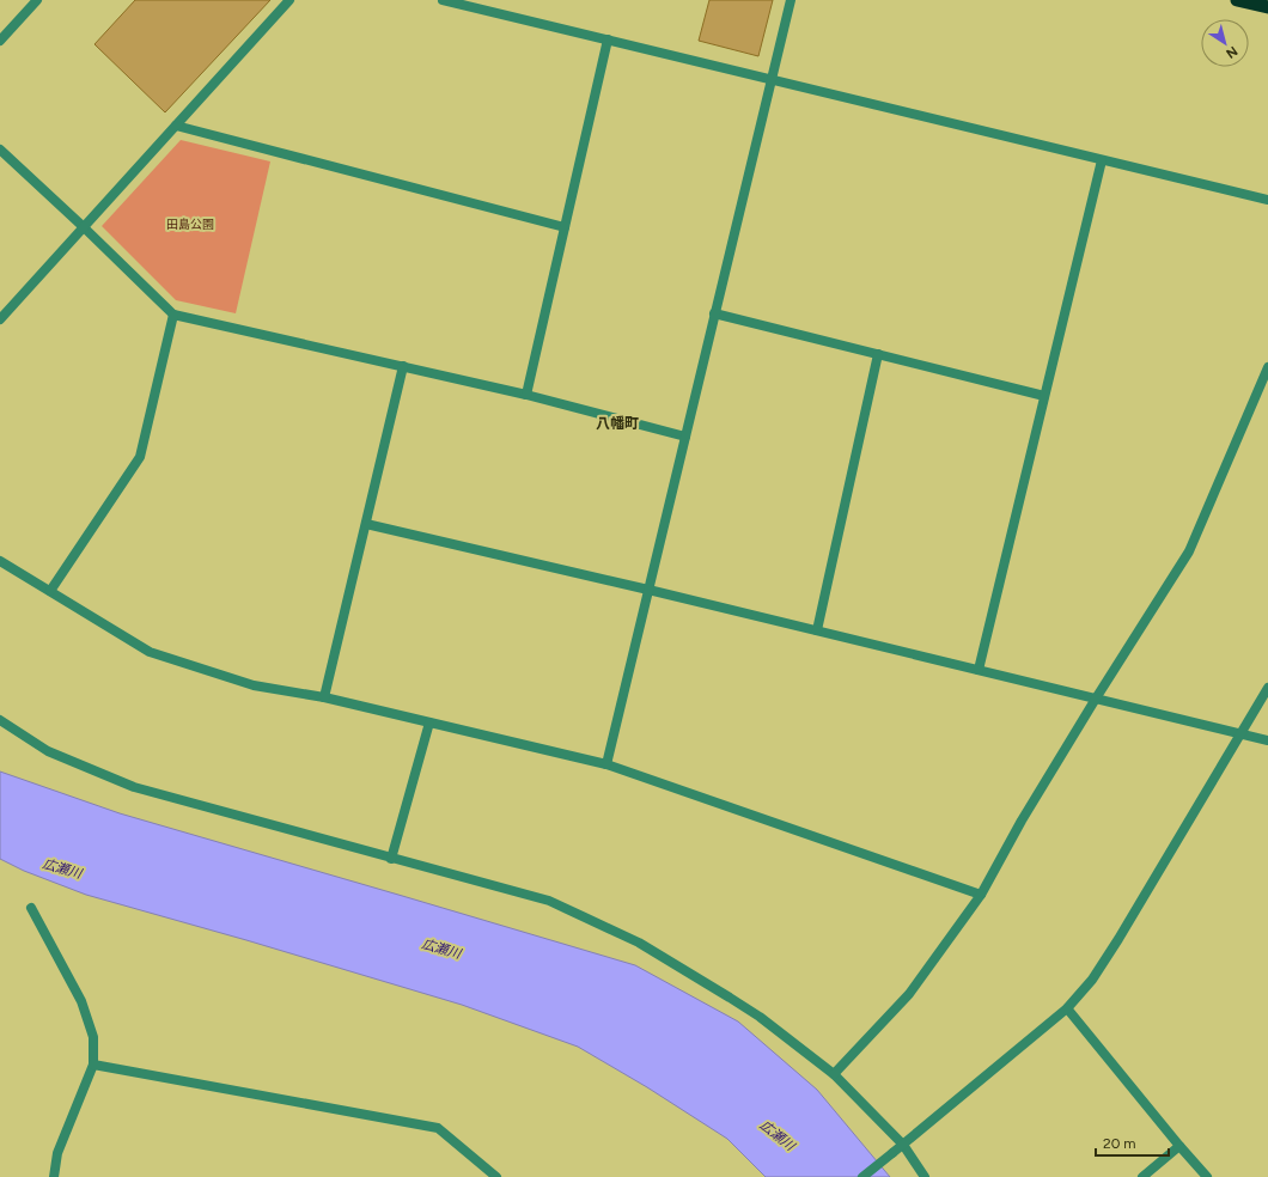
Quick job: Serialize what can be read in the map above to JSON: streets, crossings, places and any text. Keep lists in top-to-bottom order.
{
  "districts": ["八幡町"],
  "water": ["広瀬川"],
  "parks": ["田島公園"],
  "scale_bar": "20 m",
  "north": "bottom right"
}
